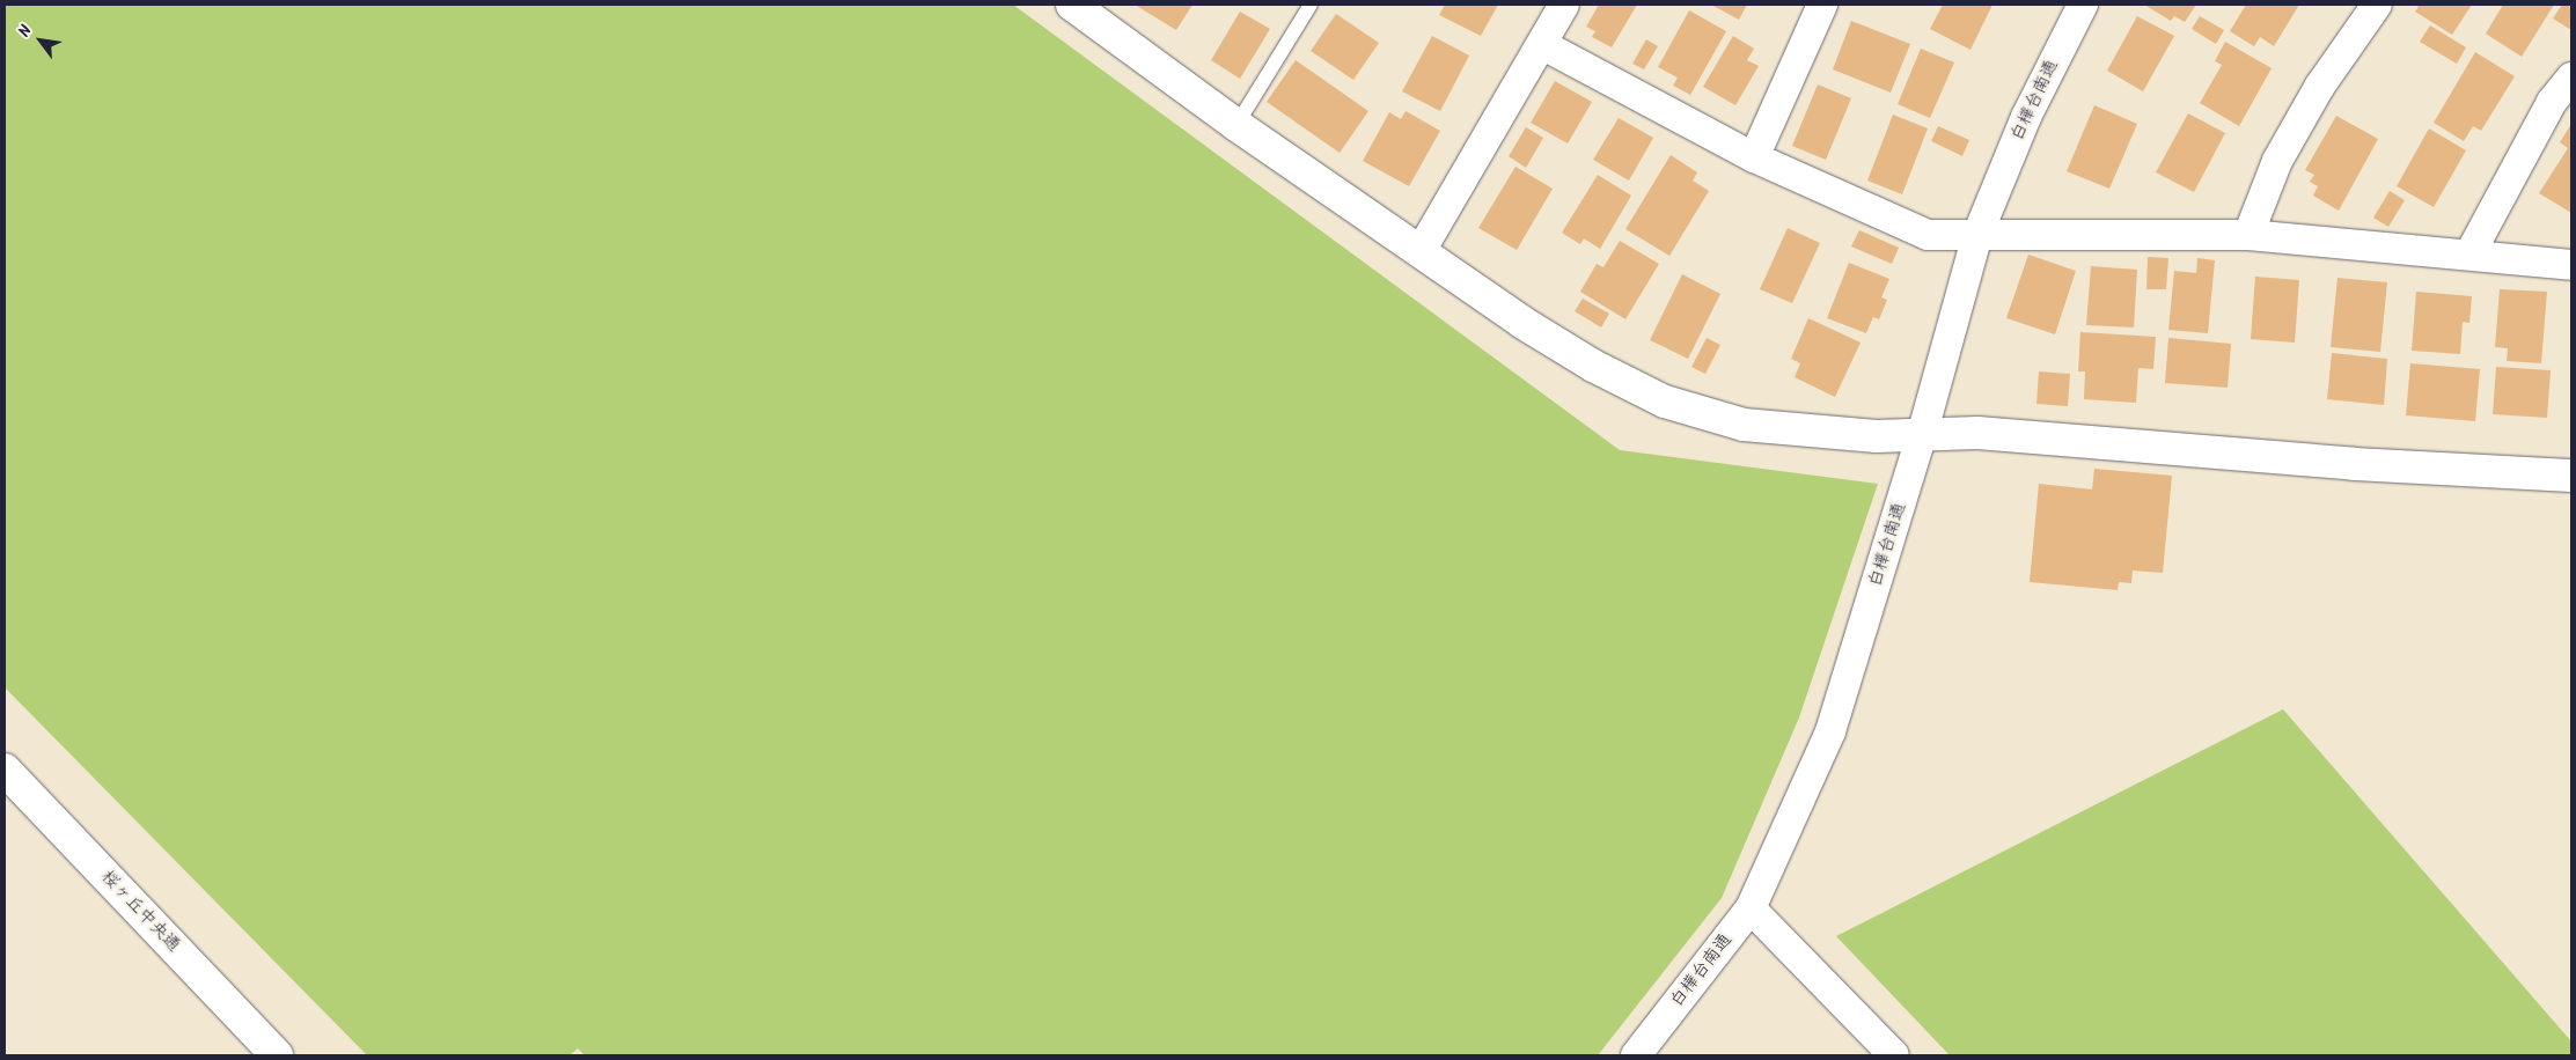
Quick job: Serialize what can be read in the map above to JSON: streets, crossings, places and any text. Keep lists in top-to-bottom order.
{
  "streets": {
    "street": ["白樺台南通", "桜ヶ丘中央通"]
  },
  "north": "top left"
}
